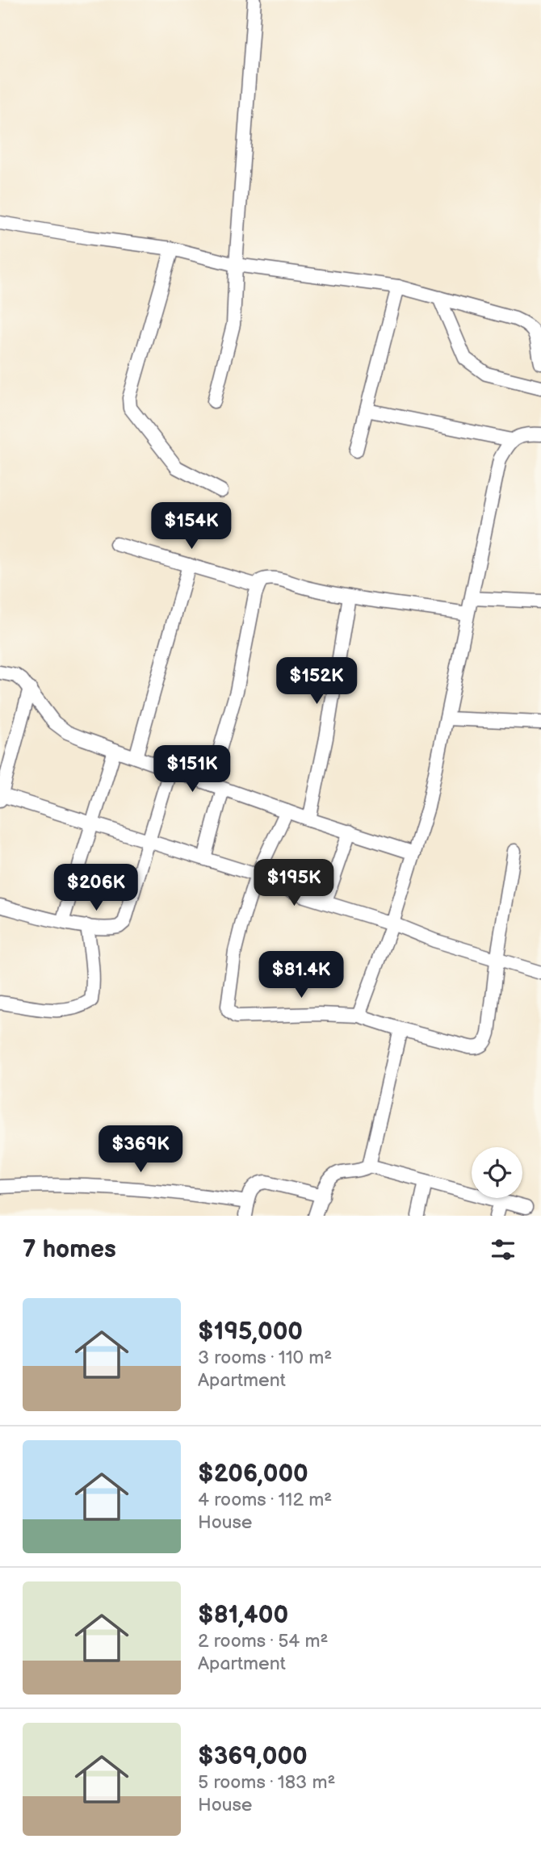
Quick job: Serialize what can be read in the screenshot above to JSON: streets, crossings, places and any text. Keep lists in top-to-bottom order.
{
  "page": {
    "price": [
      "$154K",
      "$152K",
      "$151K",
      "$195K",
      "$206K",
      "$81.4K",
      "$369K"
    ],
    "heading": "7 homes",
    "list": [
      {
        "name": "$195,000",
        "note": "3 rooms · 110 m² · Apartment"
      },
      {
        "name": "$206,000",
        "note": "4 rooms · 112 m² · House"
      },
      {
        "name": "$81,400",
        "note": "2 rooms · 54 m² · Apartment"
      },
      {
        "name": "$369,000",
        "note": "5 rooms · 183 m² · House"
      }
    ]
  }
}
